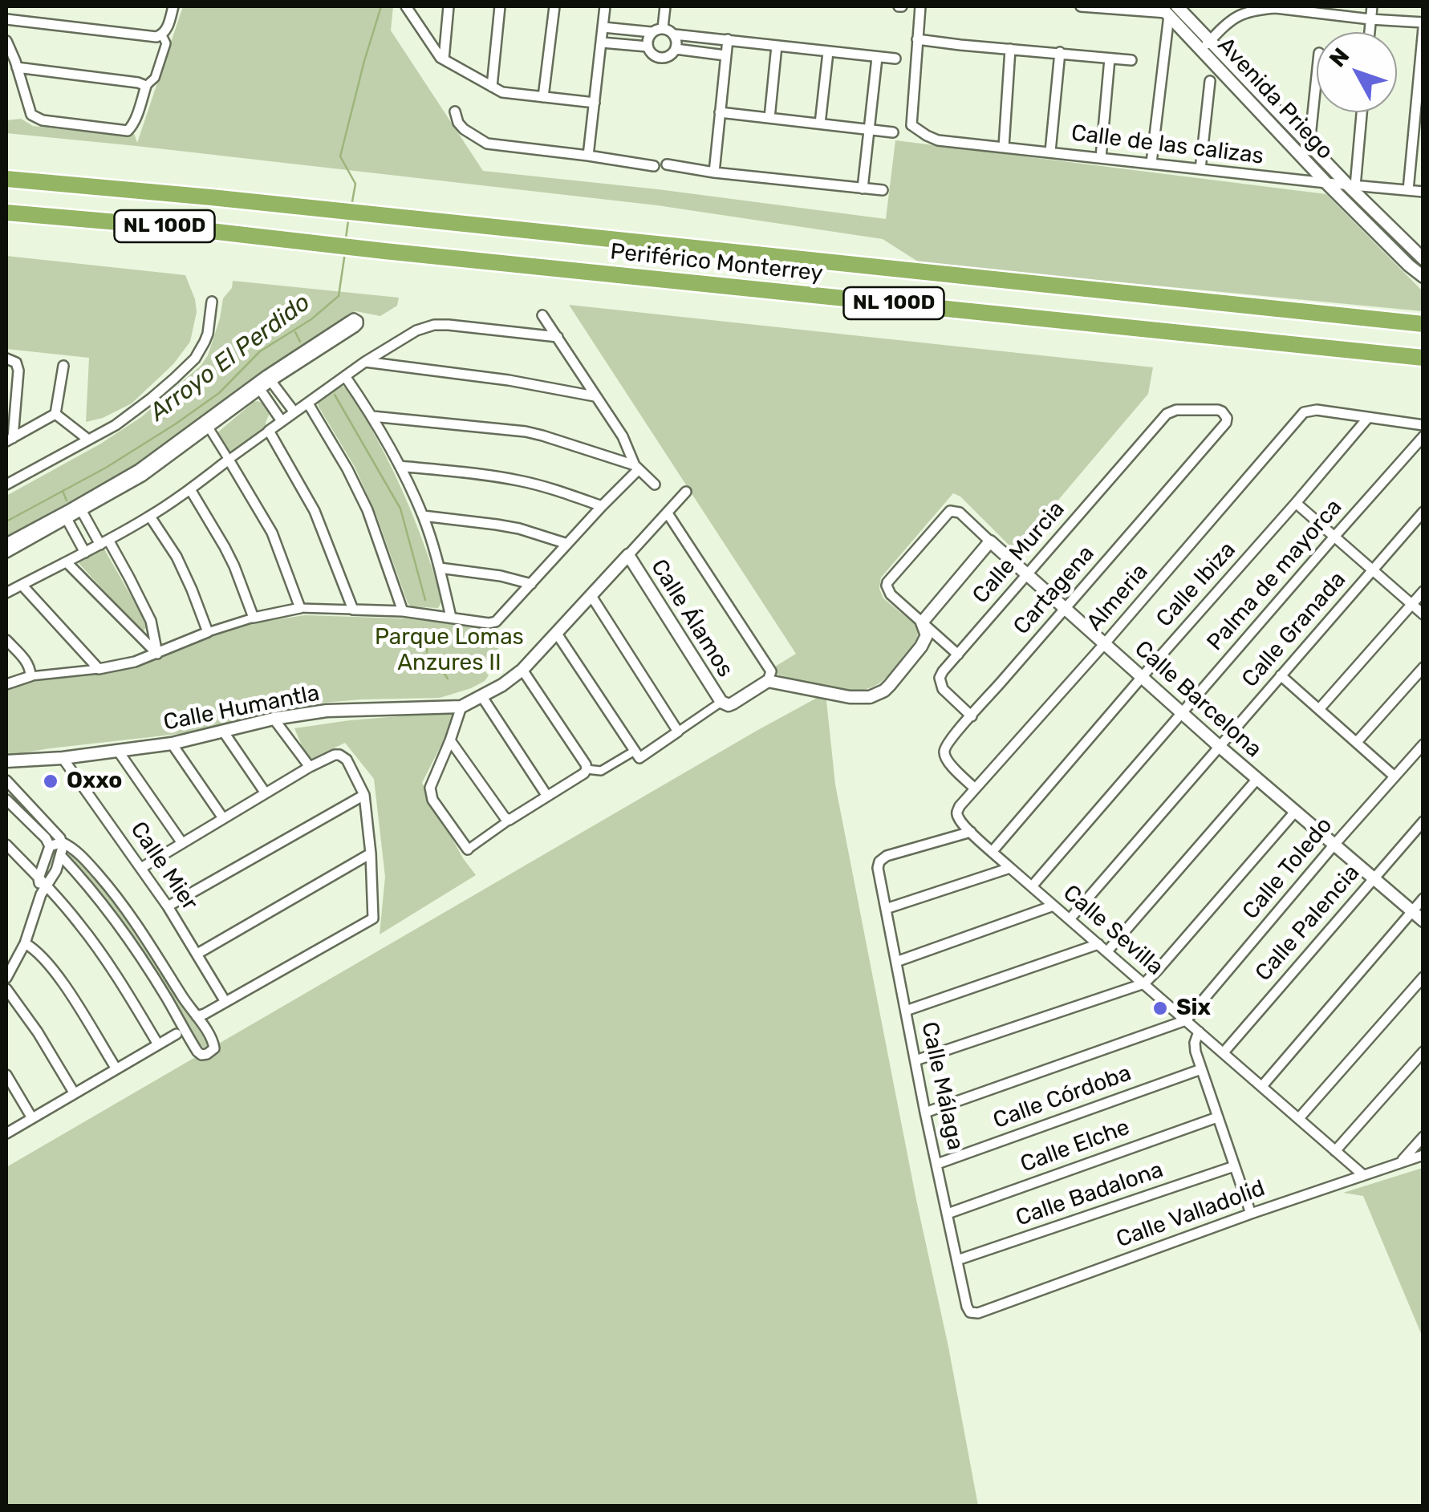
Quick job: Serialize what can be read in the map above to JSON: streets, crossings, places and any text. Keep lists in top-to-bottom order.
{
  "streets": {
    "highway": ["NL 100D", "Periférico Monterrey"],
    "street": [
      "Avenida Priego",
      "Calle de las calizas",
      "Calle Murcia",
      "Palma de mayorca",
      "Calle Ibiza",
      "Cartagena",
      "Almeria",
      "Calle Álamos",
      "Calle Granada",
      "Calle Barcelona",
      "Calle Humantla",
      "Calle Mier",
      "Calle Toledo",
      "Calle Palencia",
      "Calle Sevilla",
      "Calle Málaga",
      "Calle Córdoba",
      "Calle Elche",
      "Calle Badalona",
      "Calle Valladolid"
    ]
  },
  "crossings": [
    ["Avenida Priego", "Calle de las calizas"],
    ["Calle Murcia", "Cartagena"],
    ["Calle Murcia", "Calle Barcelona"],
    ["Palma de mayorca", "Calle Barcelona"],
    ["Palma de mayorca", "Calle Sevilla"],
    ["Calle Ibiza", "Almeria"],
    ["Calle Ibiza", "Calle Barcelona"],
    ["Calle Ibiza", "Calle Sevilla"],
    ["Cartagena", "Almeria"],
    ["Cartagena", "Calle Barcelona"],
    ["Almeria", "Calle Barcelona"],
    ["Almeria", "Calle Sevilla"],
    ["Calle Álamos", "Calle Humantla"],
    ["Calle Granada", "Calle Barcelona"],
    ["Calle Granada", "Calle Sevilla"],
    ["Calle Barcelona", "Calle Toledo"],
    ["Calle Barcelona", "Calle Palencia"],
    ["Calle Humantla", "Calle Mier"],
    ["Calle Toledo", "Calle Sevilla"],
    ["Calle Palencia", "Calle Sevilla"],
    ["Calle Sevilla", "Calle Málaga"],
    ["Calle Sevilla", "Calle Valladolid"],
    ["Calle Málaga", "Calle Córdoba"],
    ["Calle Málaga", "Calle Elche"],
    ["Calle Málaga", "Calle Badalona"],
    ["Calle Málaga", "Calle Valladolid"]
  ],
  "water": ["Arroyo El Perdido"],
  "parks": ["Parque Lomas Anzures II"],
  "places": ["Oxxo", "Six"],
  "north": "top left"
}
